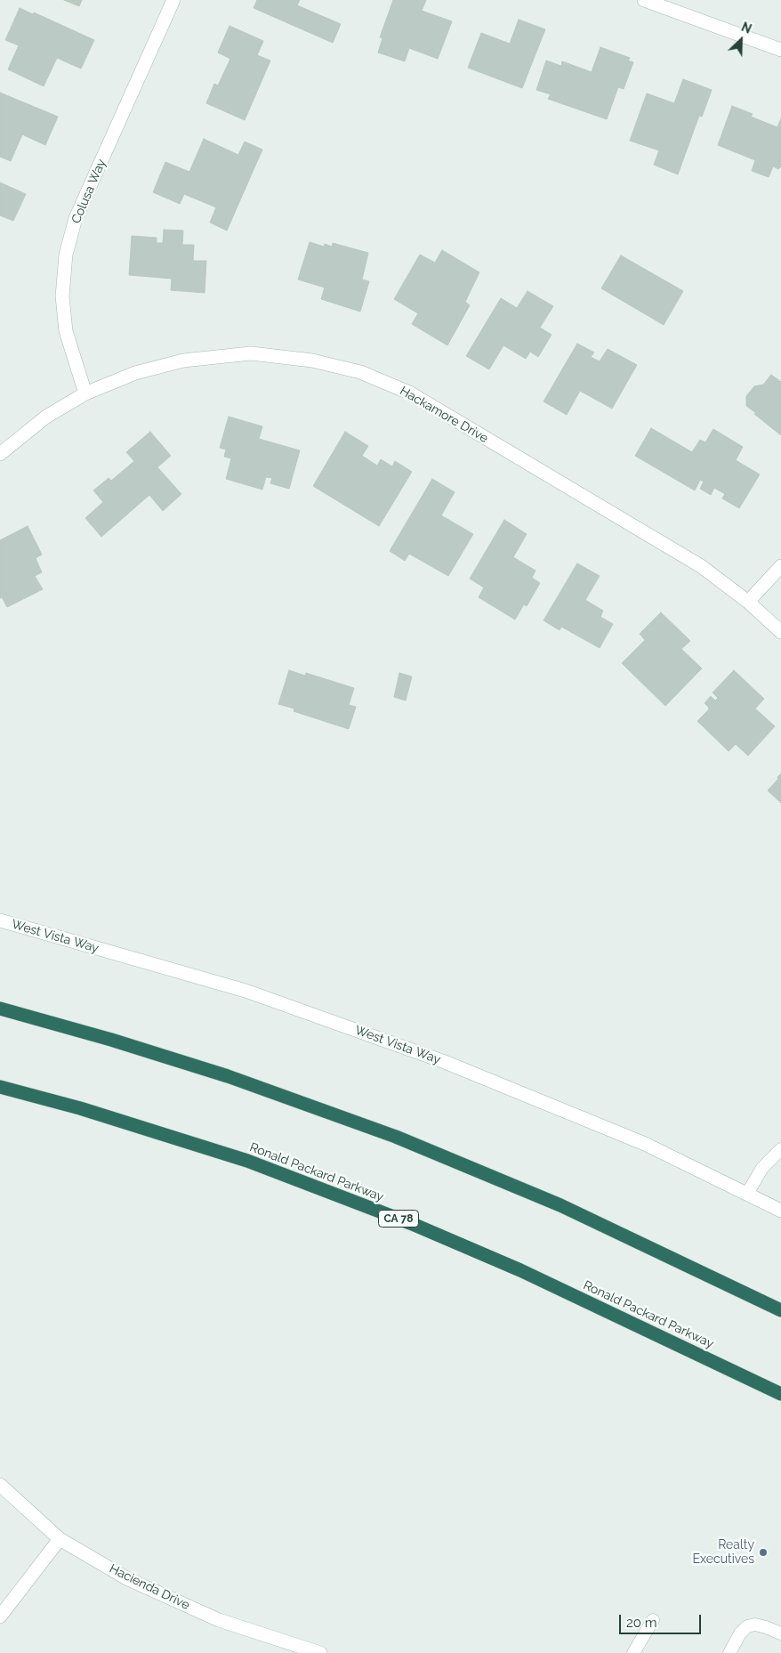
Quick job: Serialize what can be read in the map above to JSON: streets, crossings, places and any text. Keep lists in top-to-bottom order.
{
  "streets": {
    "highway": ["Ronald Packard Parkway", "CA 78"],
    "street": [
      "Colusa Way",
      "Hackamore Drive",
      "West Vista Way",
      "Hacienda Drive"
    ]
  },
  "crossings": [
    ["Colusa Way", "Hackamore Drive"]
  ],
  "places": ["Realty Executives"],
  "scale_bar": "20 m",
  "north": "top right"
}
